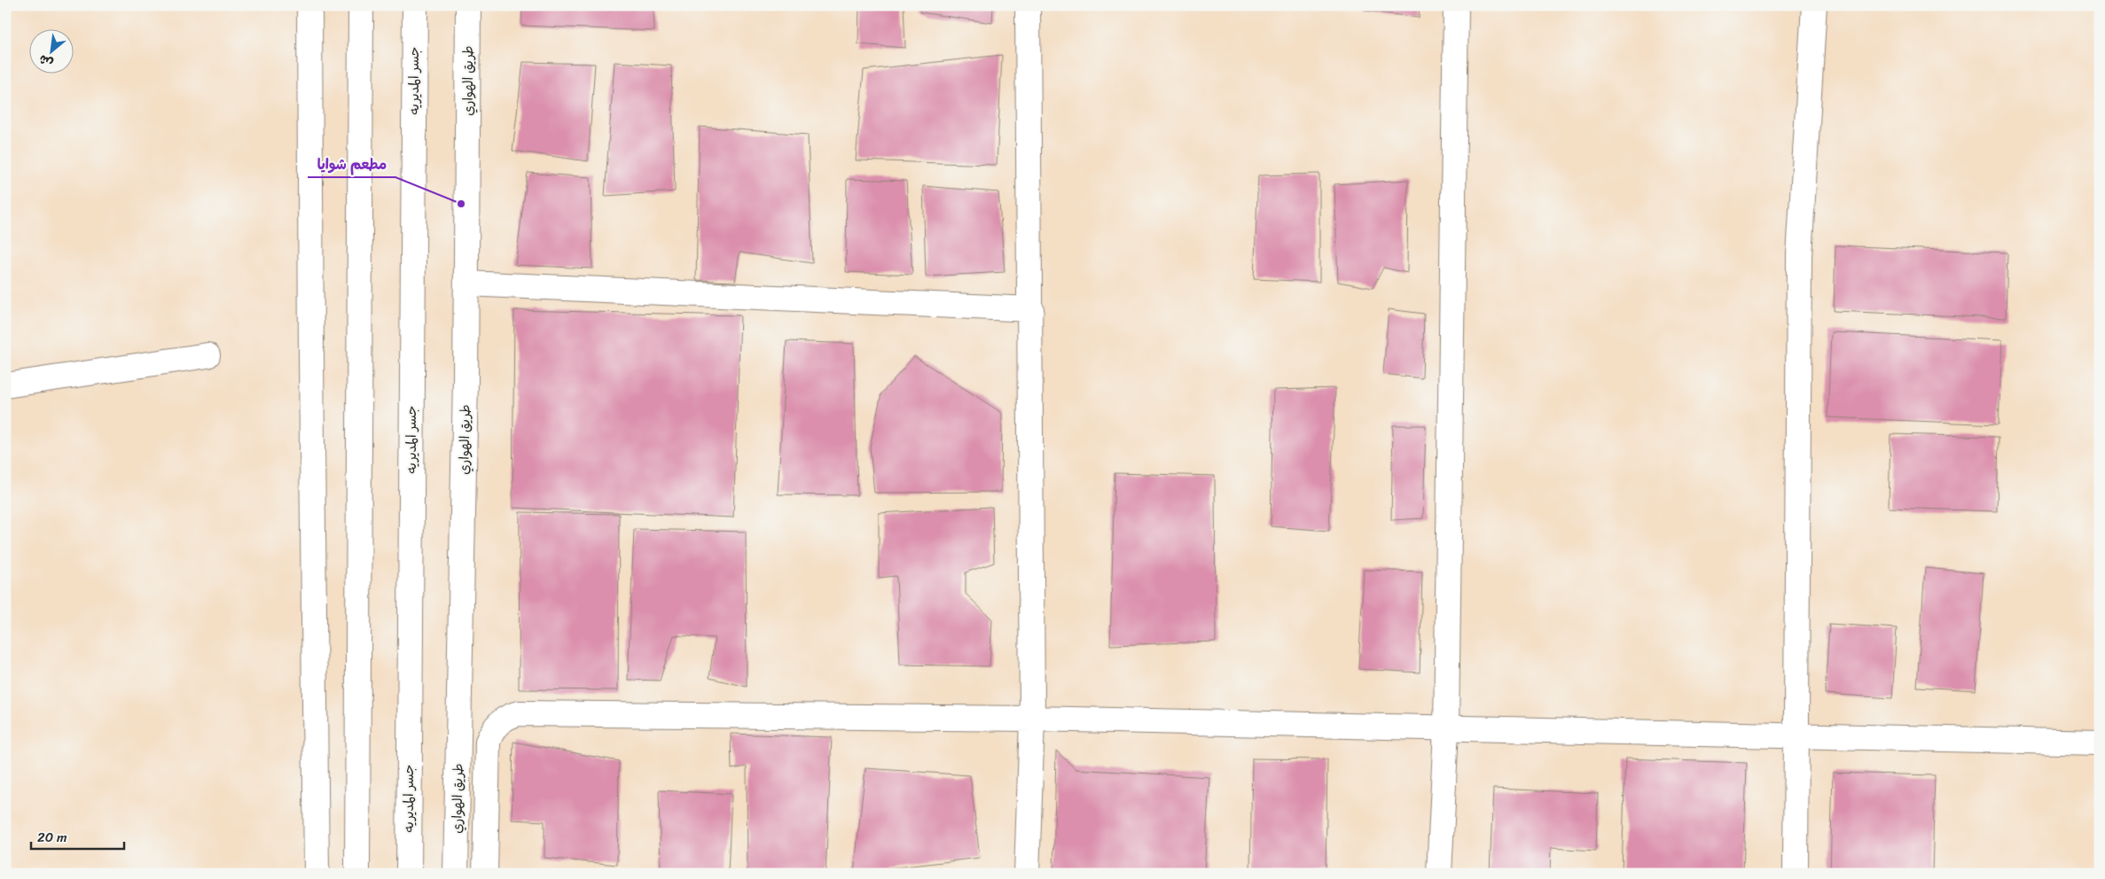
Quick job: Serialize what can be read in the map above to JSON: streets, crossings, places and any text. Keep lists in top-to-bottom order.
{
  "streets": {
    "main road": ["جسر المديريه", "طريق الهواري"]
  },
  "places": ["مطعم شوايا"],
  "scale_bar": "20 m",
  "north": "bottom left"
}
